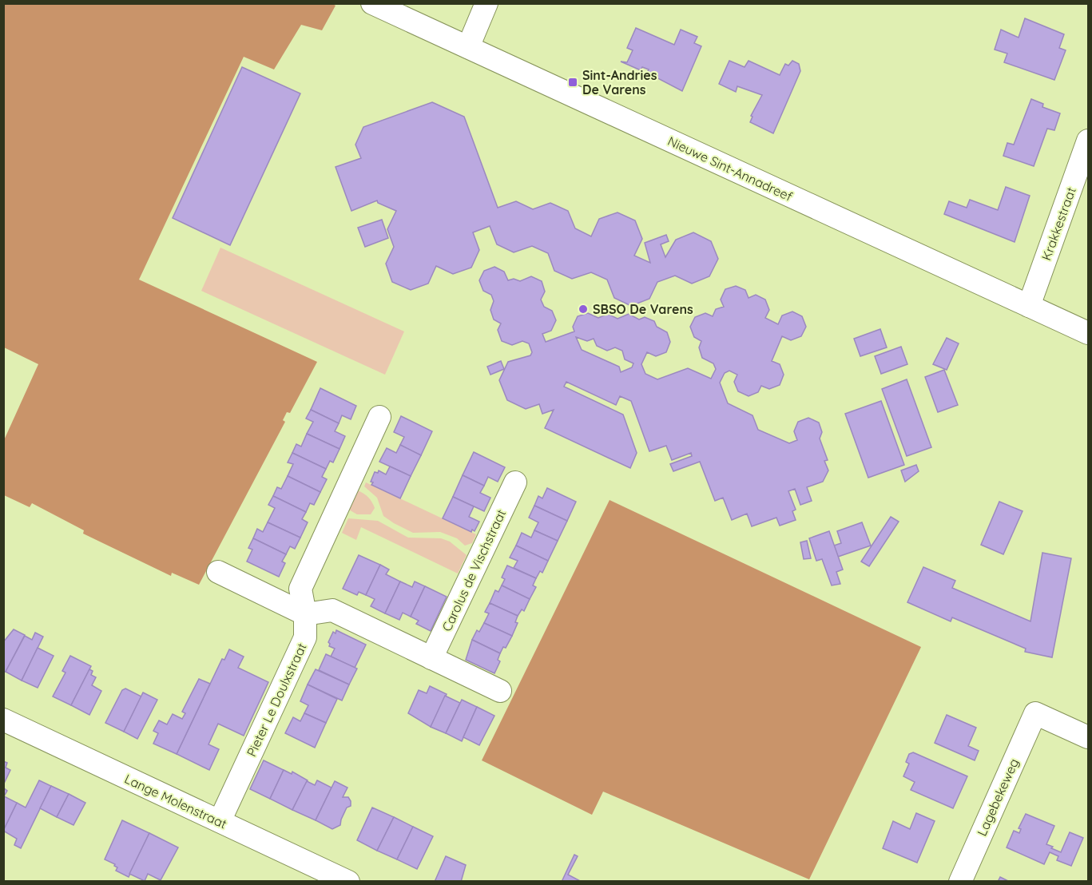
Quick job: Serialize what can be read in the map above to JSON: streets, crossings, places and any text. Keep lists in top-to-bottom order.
{
  "streets": {
    "street": [
      "Nieuwe Sint-Annadreef",
      "Krakkestraat",
      "Carolus de Vischstraat",
      "Pieter Le Doulxstraat",
      "Lagebekeweg",
      "Lange Molenstraat"
    ]
  },
  "crossings": [
    ["Nieuwe Sint-Annadreef", "Krakkestraat"],
    ["Pieter Le Doulxstraat", "Lange Molenstraat"]
  ],
  "places": {
    "transit": ["Sint-Andries De Varens"],
    "other": ["SBSO De Varens"]
  }
}
